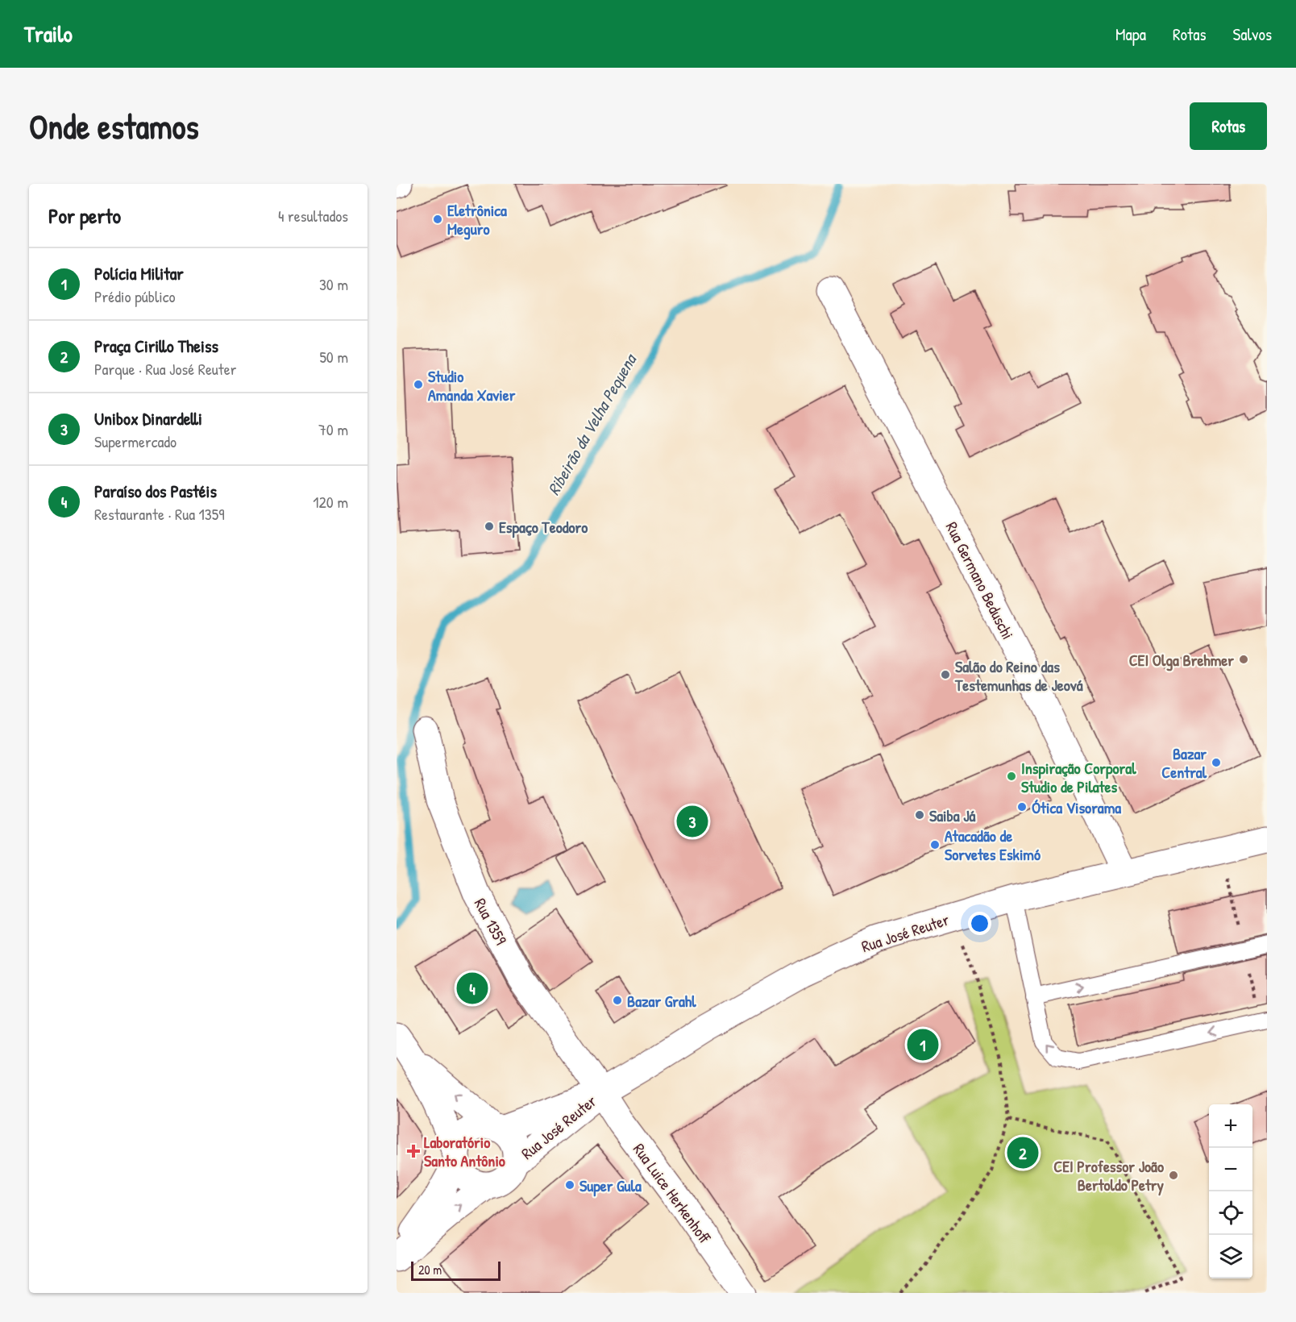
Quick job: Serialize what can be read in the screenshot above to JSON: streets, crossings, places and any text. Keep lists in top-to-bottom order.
{
  "streets": {
    "main road": [
      "Rua Germano Beduschi",
      "Rua 1359",
      "Rua José Reuter",
      "Rua Luice Herkenhoff"
    ]
  },
  "crossings": [
    ["Rua Germano Beduschi", "Rua José Reuter"],
    ["Rua 1359", "Rua José Reuter"],
    ["Rua 1359", "Rua Luice Herkenhoff"],
    ["Rua José Reuter", "Rua Luice Herkenhoff"]
  ],
  "water": ["Ribeirão da Velha Pequena"],
  "places": {
    "other": [
      "Eletrônica Meguro",
      "Studio Amanda Xavier",
      "Espaço Teodoro",
      "CEI Olga Brehmer",
      "Salão do Reino das Testemunhas de Jeová",
      "Bazar Central",
      "Inspiração Corporal Studio de Pilates",
      "Ótica Visorama",
      "Saiba Já",
      "Atacadão de Sorvetes Eskimó",
      "Bazar Grahl",
      "CEI Professor João Bertoldo Petry",
      "Super Gula"
    ],
    "health": ["Laboratório Santo Antônio"]
  },
  "scale_bar": "20 m",
  "page": {
    "header": "Trailo",
    "nav": ["Mapa", "Rotas", "Salvos"],
    "buttons": "Rotas",
    "title": "Onde estamos",
    "heading": ["Por perto", "4 resultados"],
    "list": [
      {
        "mark": "1",
        "name": "Polícia Militar",
        "note": "Prédio público",
        "value": "30 m"
      },
      {
        "mark": "2",
        "name": "Praça Cirillo Theiss",
        "note": "Parque · Rua José Reuter",
        "value": "50 m"
      },
      {
        "mark": "3",
        "name": "Unibox Dinardelli",
        "note": "Supermercado",
        "value": "70 m"
      },
      {
        "mark": "4",
        "name": "Paraíso dos Pastéis",
        "note": "Restaurante · Rua 1359",
        "value": "120 m"
      }
    ],
    "pins": [
      "3",
      "4",
      "1",
      "2"
    ],
    "map_buttons": ["+", "−"],
    "scale": "20 m"
  }
}
